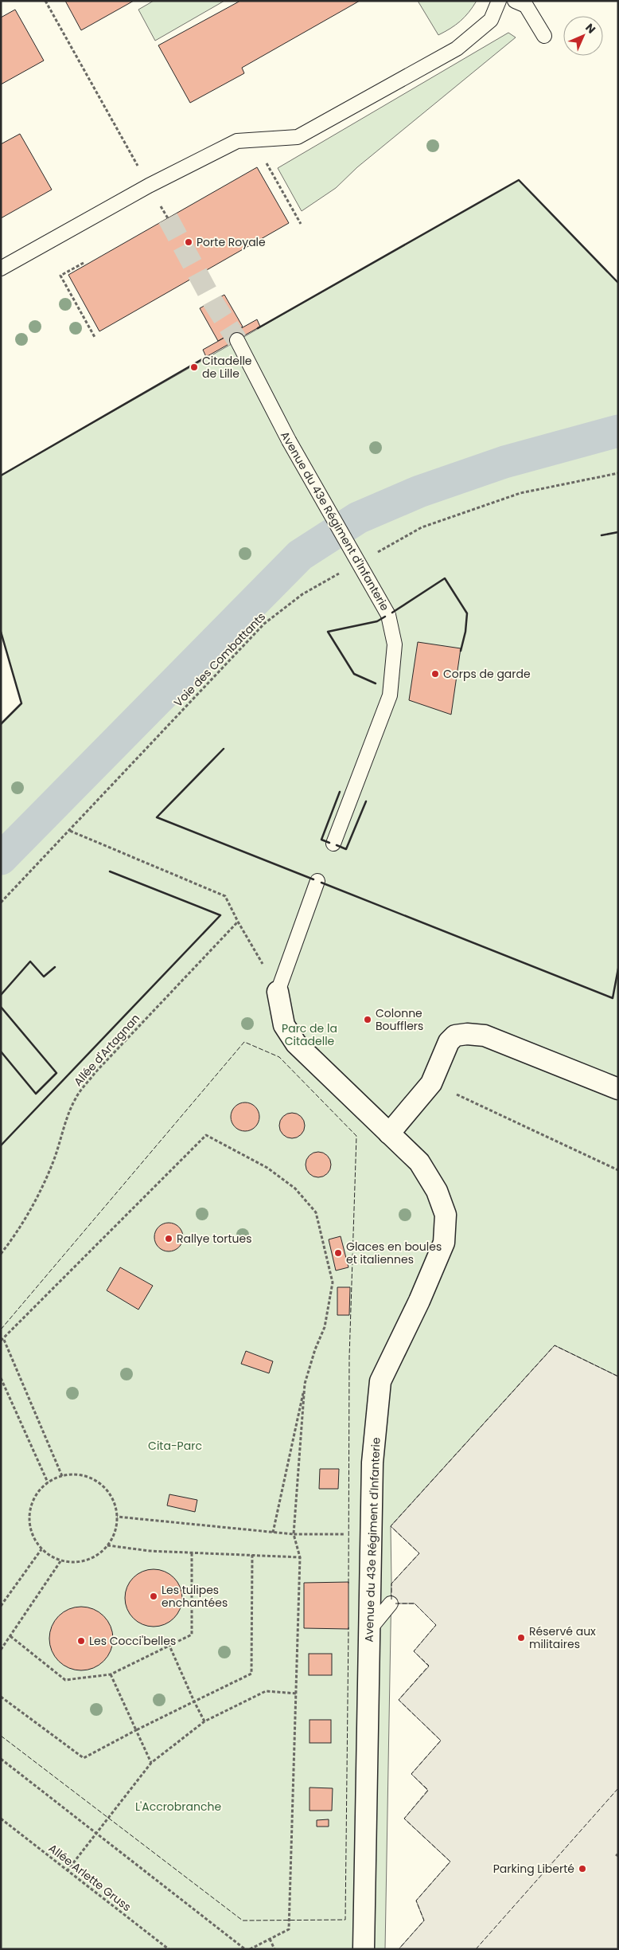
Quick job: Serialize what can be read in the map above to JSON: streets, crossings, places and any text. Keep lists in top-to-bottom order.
{
  "streets": {
    "street": ["Avenue du 43e Régiment d'Infanterie"],
    "path": ["Voie des Combattants", "Allée d'Artagnan", "Allée Arlette Gruss"]
  },
  "parks": ["Parc de la Citadelle", "Cita-Parc", "L'Accrobranche"],
  "places": [
    "Porte Royale",
    "Citadelle de Lille",
    "Corps de garde",
    "Colonne Boufflers",
    "Rallye tortues",
    "Glaces en boules et italiennes",
    "Les tulipes enchantées",
    "Réservé aux militaires",
    "Les Cocci'belles",
    "Parking Liberté"
  ],
  "north": "top right"
}
